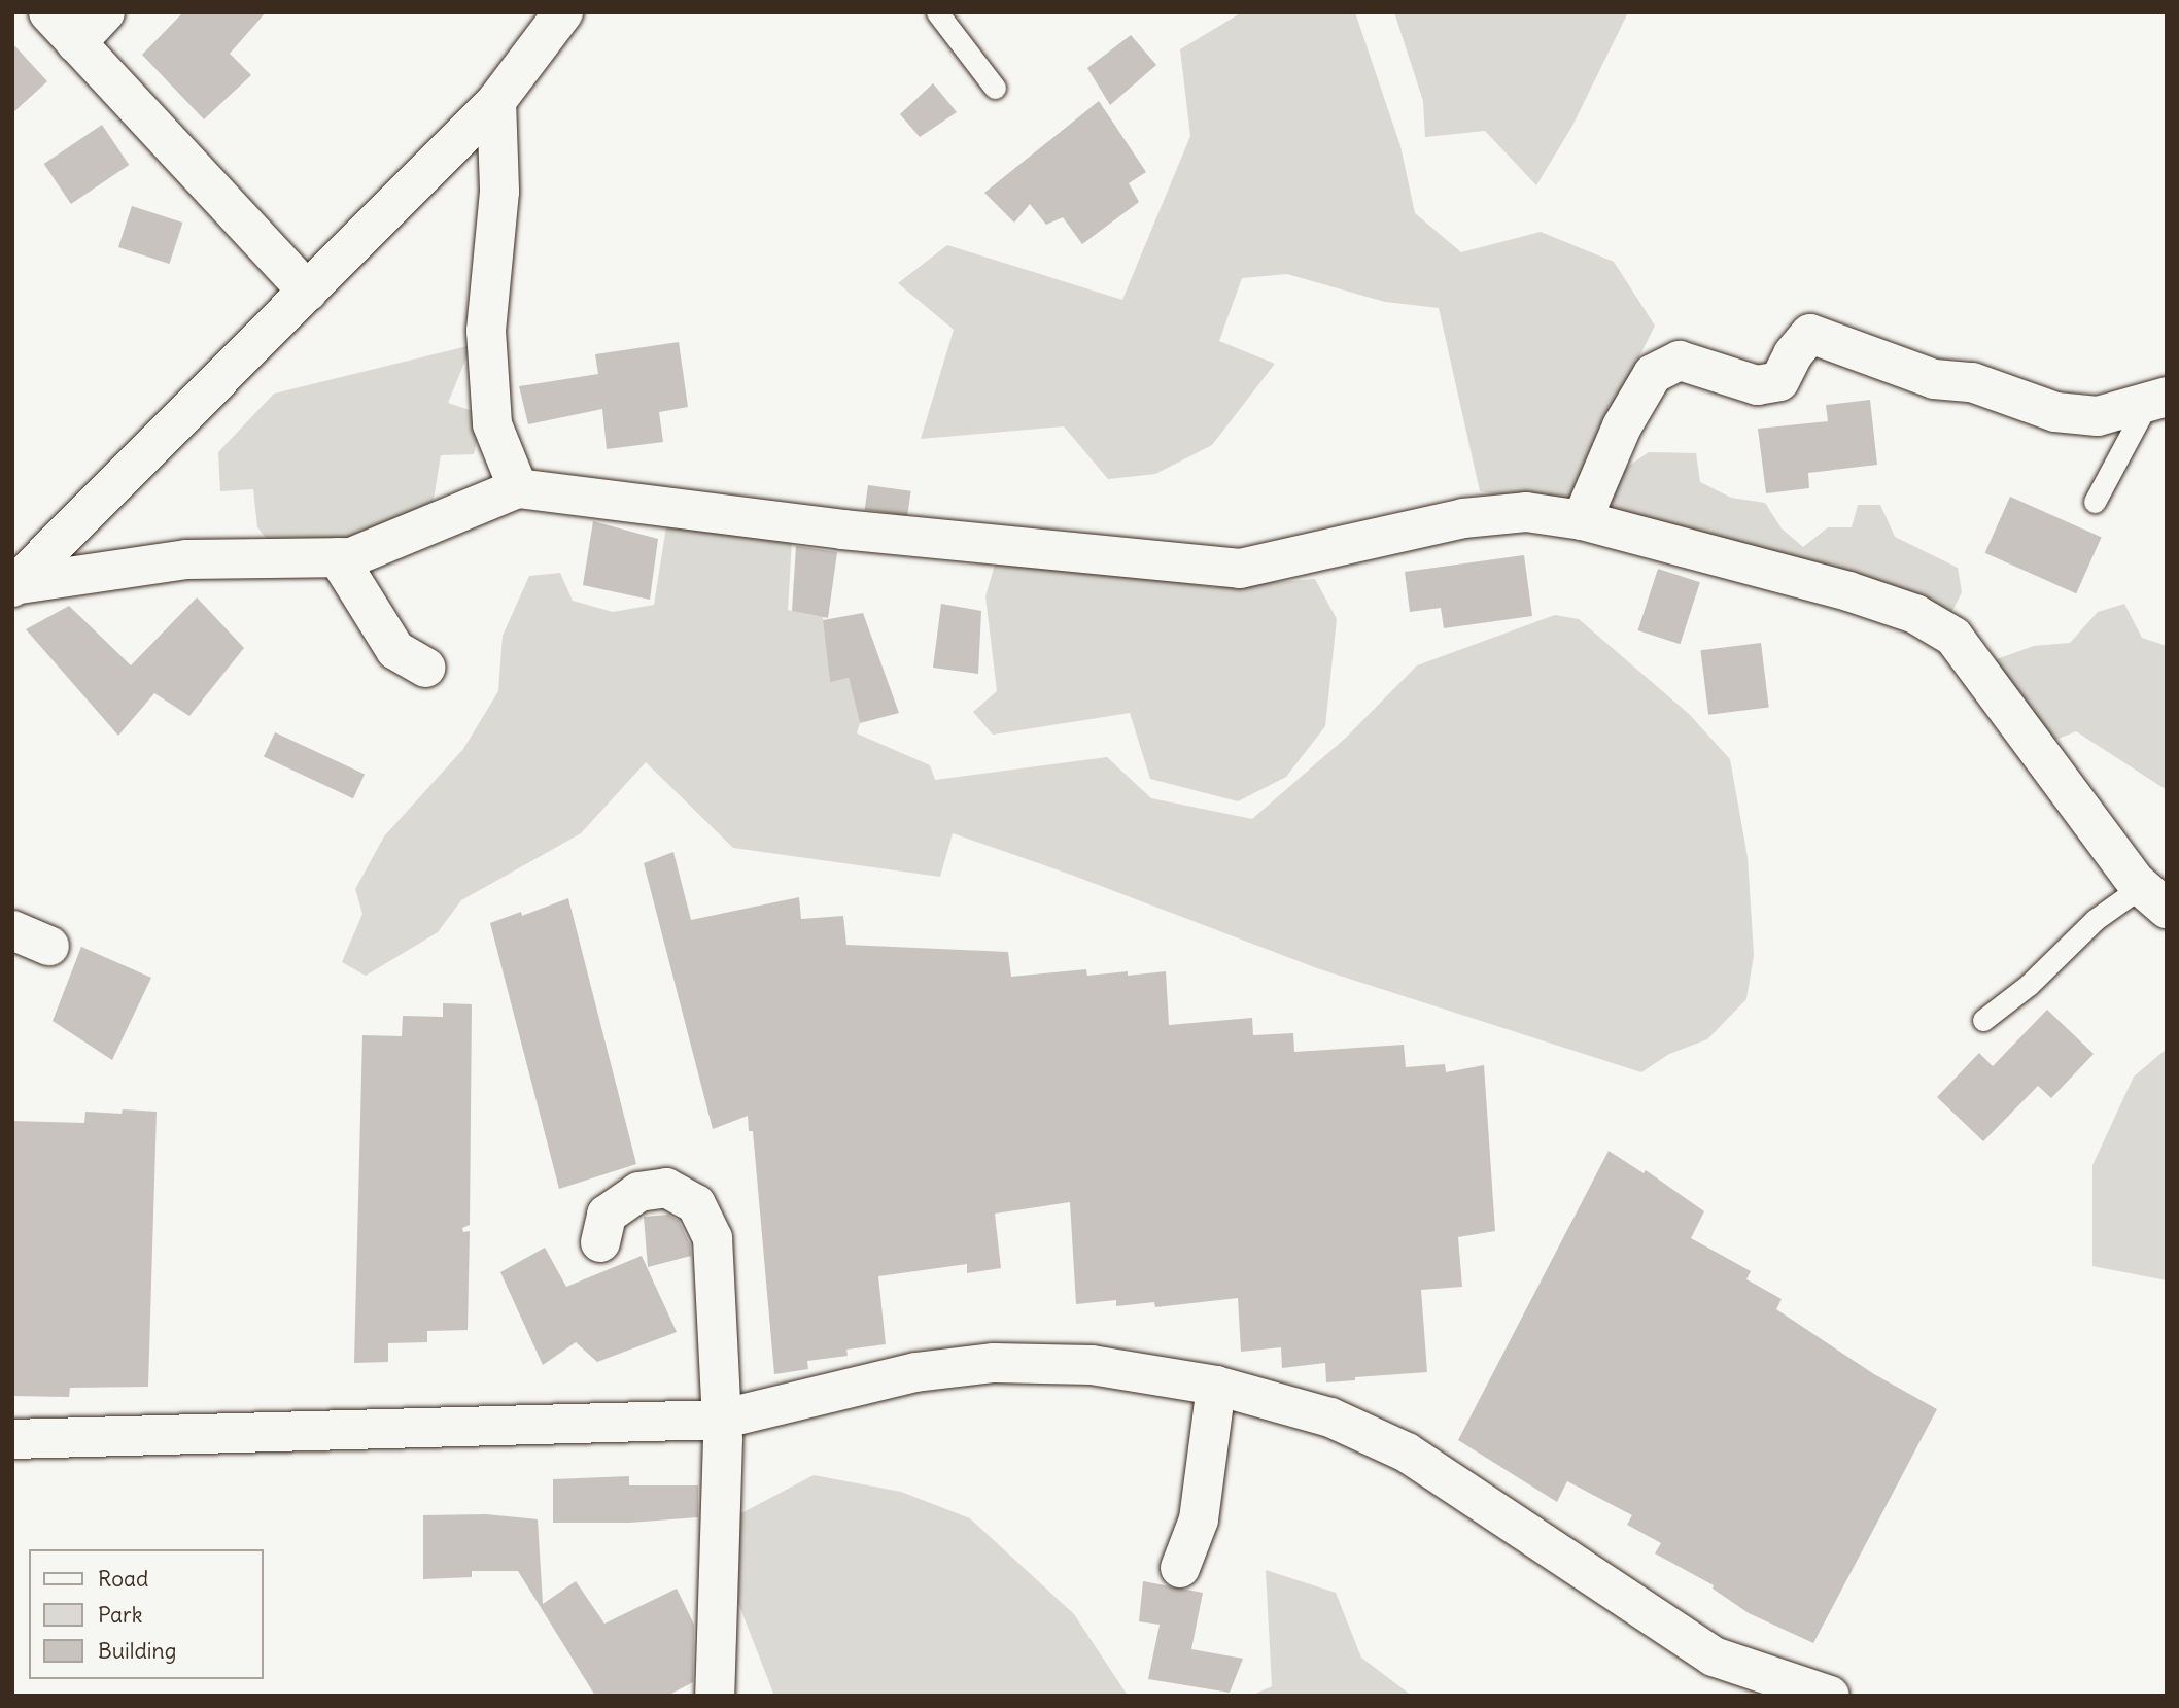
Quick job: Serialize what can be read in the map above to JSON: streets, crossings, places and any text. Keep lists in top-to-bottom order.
{
  "legend": ["Road", "Park", "Building"]
}
